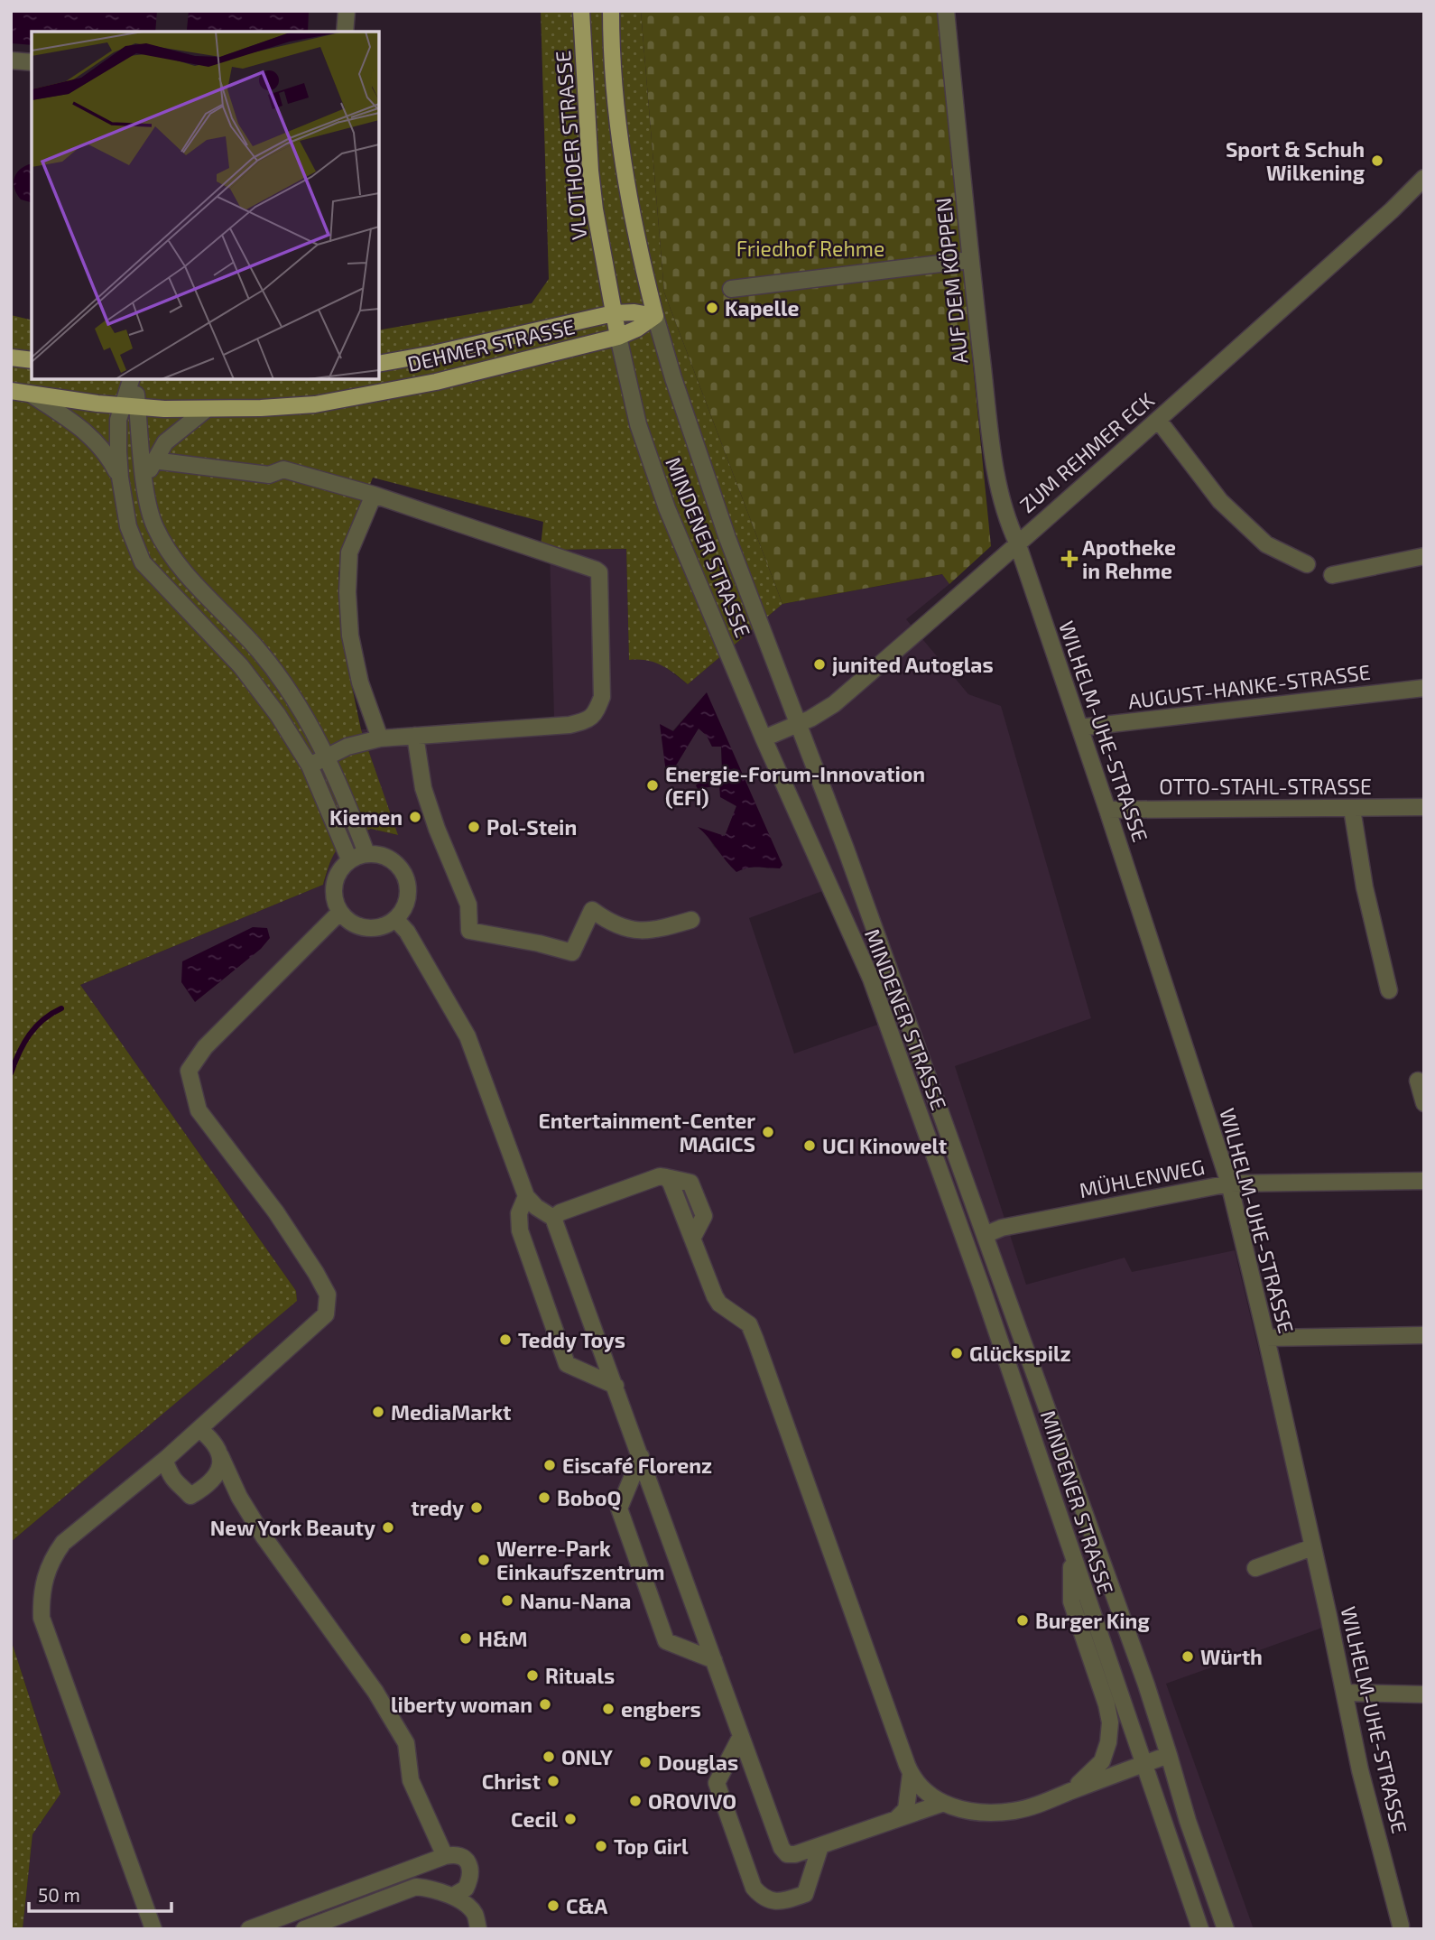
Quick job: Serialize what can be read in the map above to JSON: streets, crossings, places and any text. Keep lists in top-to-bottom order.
{
  "streets": {
    "main road": ["VLOTHOER STRASSE", "DEHMER STRASSE", "MINDENER STRASSE"],
    "street": [
      "AUF DEM KÖPPEN",
      "ZUM REHMER ECK",
      "AUGUST-HANKE-STRASSE",
      "WILHELM-UHE-STRASSE",
      "OTTO-STAHL-STRASSE",
      "MÜHLENWEG"
    ]
  },
  "crossings": [
    ["VLOTHOER STRASSE", "DEHMER STRASSE"],
    ["VLOTHOER STRASSE", "MINDENER STRASSE"],
    ["AUF DEM KÖPPEN", "ZUM REHMER ECK"],
    ["AUF DEM KÖPPEN", "WILHELM-UHE-STRASSE"],
    ["DEHMER STRASSE", "MINDENER STRASSE"],
    ["ZUM REHMER ECK", "MINDENER STRASSE"],
    ["ZUM REHMER ECK", "WILHELM-UHE-STRASSE"],
    ["MINDENER STRASSE", "MÜHLENWEG"],
    ["AUGUST-HANKE-STRASSE", "WILHELM-UHE-STRASSE"],
    ["WILHELM-UHE-STRASSE", "OTTO-STAHL-STRASSE"],
    ["WILHELM-UHE-STRASSE", "MÜHLENWEG"]
  ],
  "parks": ["Friedhof Rehme"],
  "places": {
    "other": [
      "Sport & Schuh Wilkening",
      "Kapelle",
      "junited Autoglas",
      "Energie-Forum-Innovation (EFI)",
      "Kiemen",
      "Pol-Stein",
      "Entertainment-Center MAGICS",
      "UCI Kinowelt",
      "Teddy Toys",
      "Glückspilz",
      "MediaMarkt",
      "Eiscafé Florenz",
      "BoboQ",
      "tredy",
      "New York Beauty",
      "Werre-Park Einkaufszentrum",
      "Nanu-Nana",
      "Burger King",
      "H&M",
      "Würth",
      "Rituals",
      "liberty woman",
      "engbers",
      "ONLY",
      "Douglas",
      "Christ",
      "OROVIVO",
      "Cecil",
      "Top Girl",
      "C&A"
    ],
    "health": ["Apotheke in Rehme"]
  },
  "scale_bar": "50 m"
}
